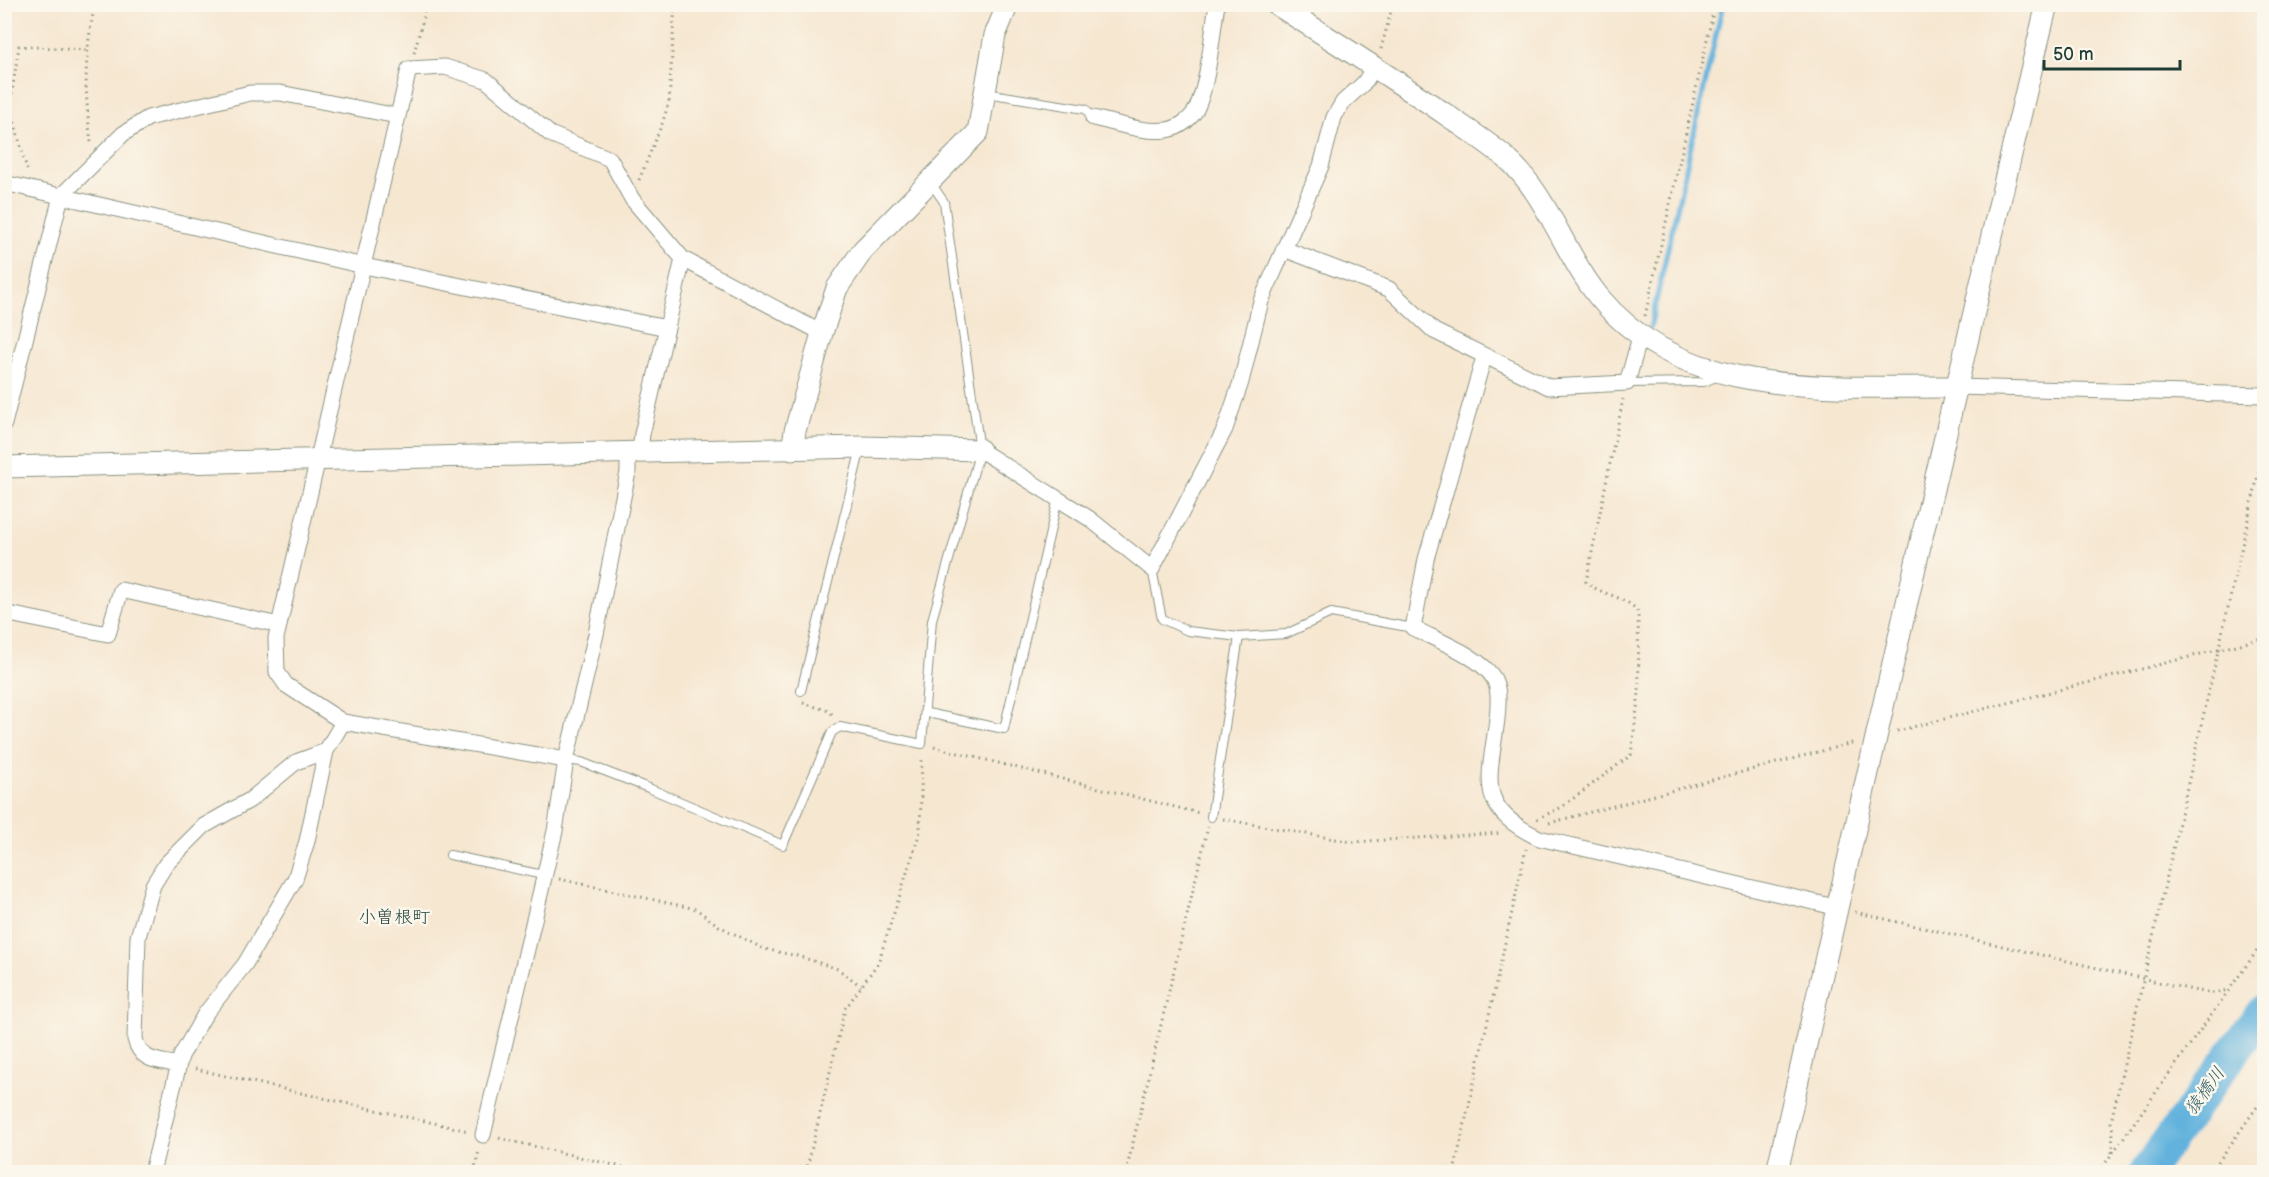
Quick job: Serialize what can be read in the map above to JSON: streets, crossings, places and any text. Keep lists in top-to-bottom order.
{
  "districts": ["小曽根町"],
  "water": ["猿橋川"],
  "scale_bar": "50 m"
}
